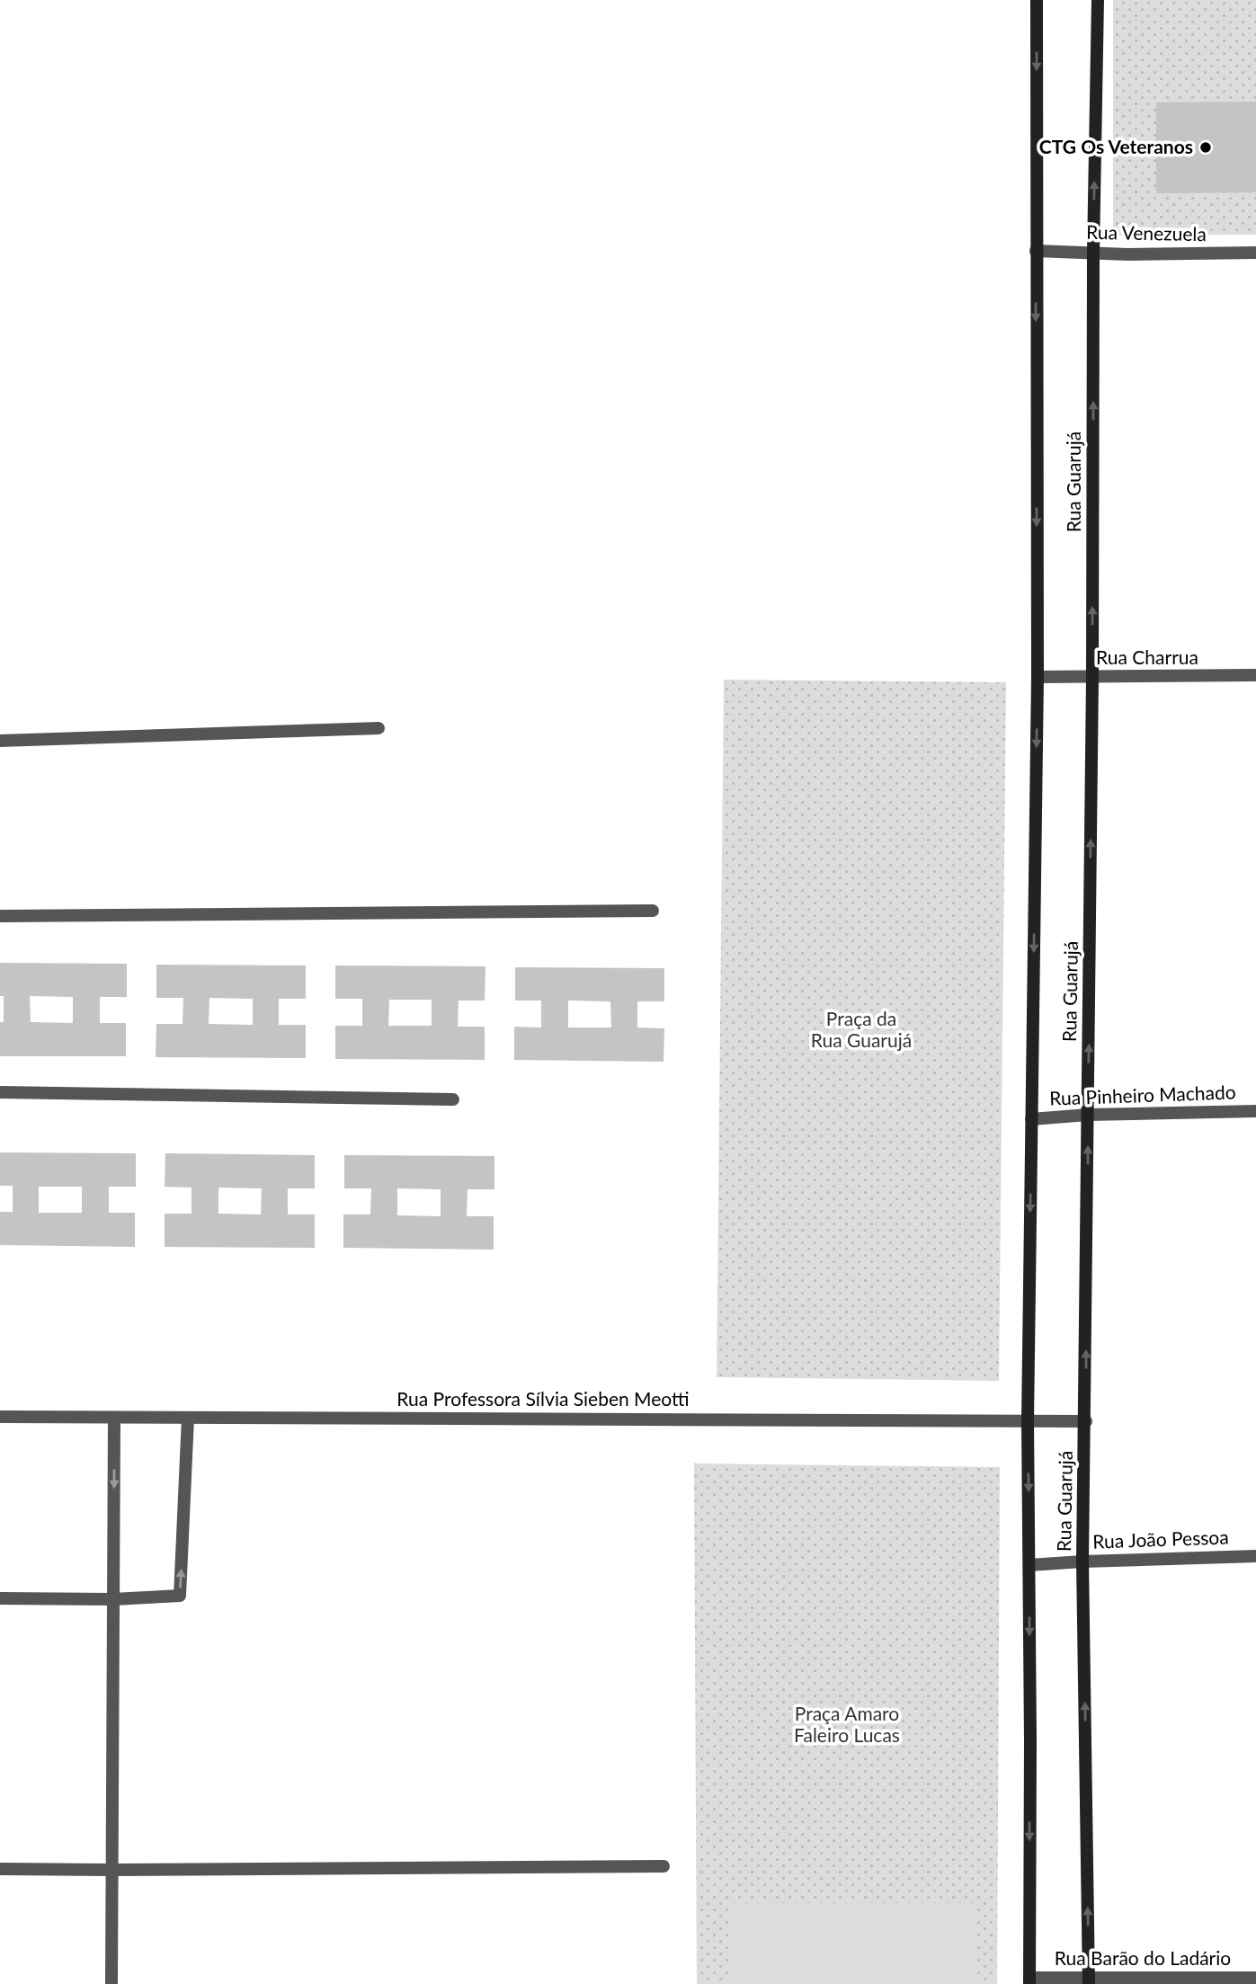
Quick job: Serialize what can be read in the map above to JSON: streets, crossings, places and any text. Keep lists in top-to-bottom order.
{
  "streets": {
    "street": [
      "Rua Venezuela",
      "Rua Guarujá",
      "Rua Charrua",
      "Rua Pinheiro Machado",
      "Rua Professora Sílvia Sieben Meotti",
      "Rua João Pessoa",
      "Rua Barão do Ladário"
    ]
  },
  "crossings": [
    ["Rua Venezuela", "Rua Guarujá"],
    ["Rua Guarujá", "Rua Charrua"],
    ["Rua Guarujá", "Rua Pinheiro Machado"],
    ["Rua Guarujá", "Rua Professora Sílvia Sieben Meotti"],
    ["Rua Guarujá", "Rua João Pessoa"],
    ["Rua Guarujá", "Rua Barão do Ladário"]
  ],
  "parks": ["Praça da Rua Guarujá", "Praça Amaro Faleiro Lucas"],
  "places": ["CTG Os Veteranos"]
}
